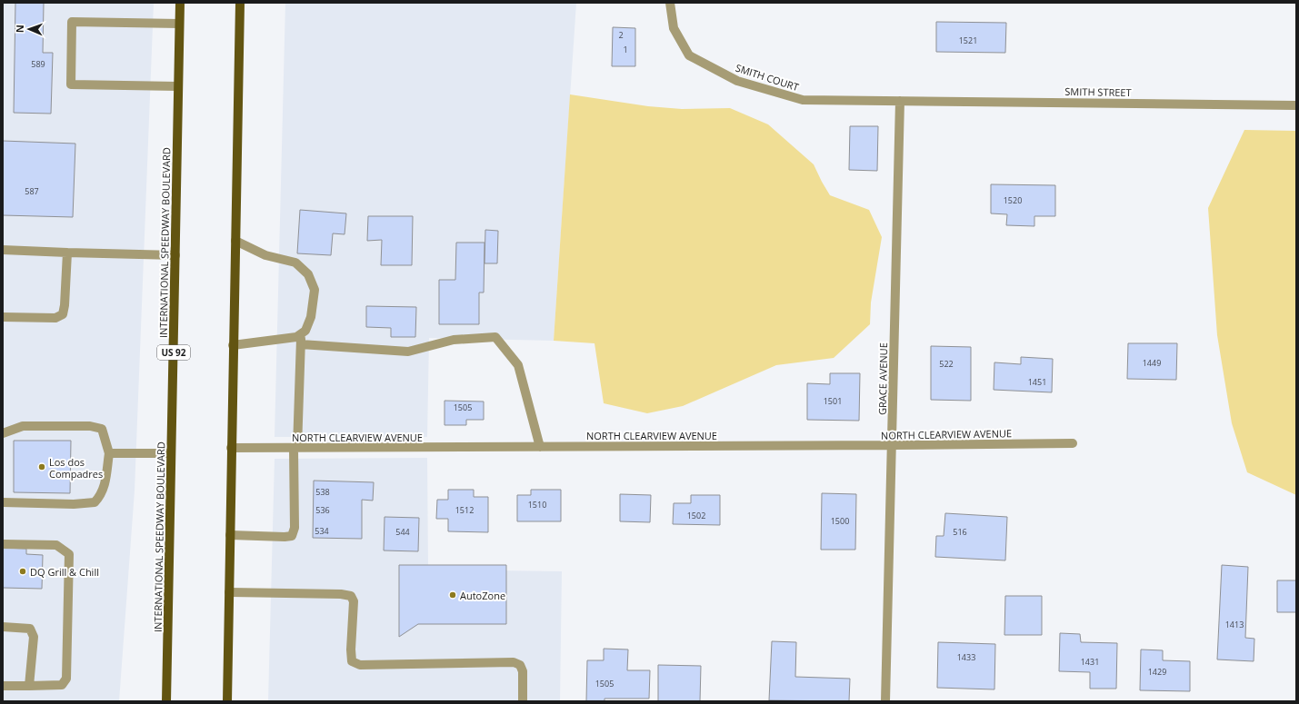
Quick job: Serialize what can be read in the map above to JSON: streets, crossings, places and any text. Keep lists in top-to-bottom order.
{
  "streets": {
    "main road": ["INTERNATIONAL SPEEDWAY BOULEVARD", "US 92"],
    "street": [
      "SMITH COURT",
      "SMITH STREET",
      "GRACE AVENUE",
      "NORTH CLEARVIEW AVENUE"
    ]
  },
  "crossings": [
    ["SMITH COURT", "SMITH STREET"],
    ["SMITH COURT", "GRACE AVENUE"],
    ["SMITH STREET", "GRACE AVENUE"],
    ["GRACE AVENUE", "NORTH CLEARVIEW AVENUE"]
  ],
  "places": ["Los dos Compadres", "DQ Grill & Chill", "AutoZone"],
  "house_numbers": [
    "2",
    "1521",
    "1",
    "589",
    "587",
    "1520",
    "1449",
    "522",
    "1451",
    "1501",
    "1505",
    "538",
    "1510",
    "536",
    "1512",
    "1502",
    "1500",
    "534",
    "544",
    "516",
    "1413",
    "1433",
    "1431",
    "1429",
    "1505"
  ],
  "north": "left"
}
